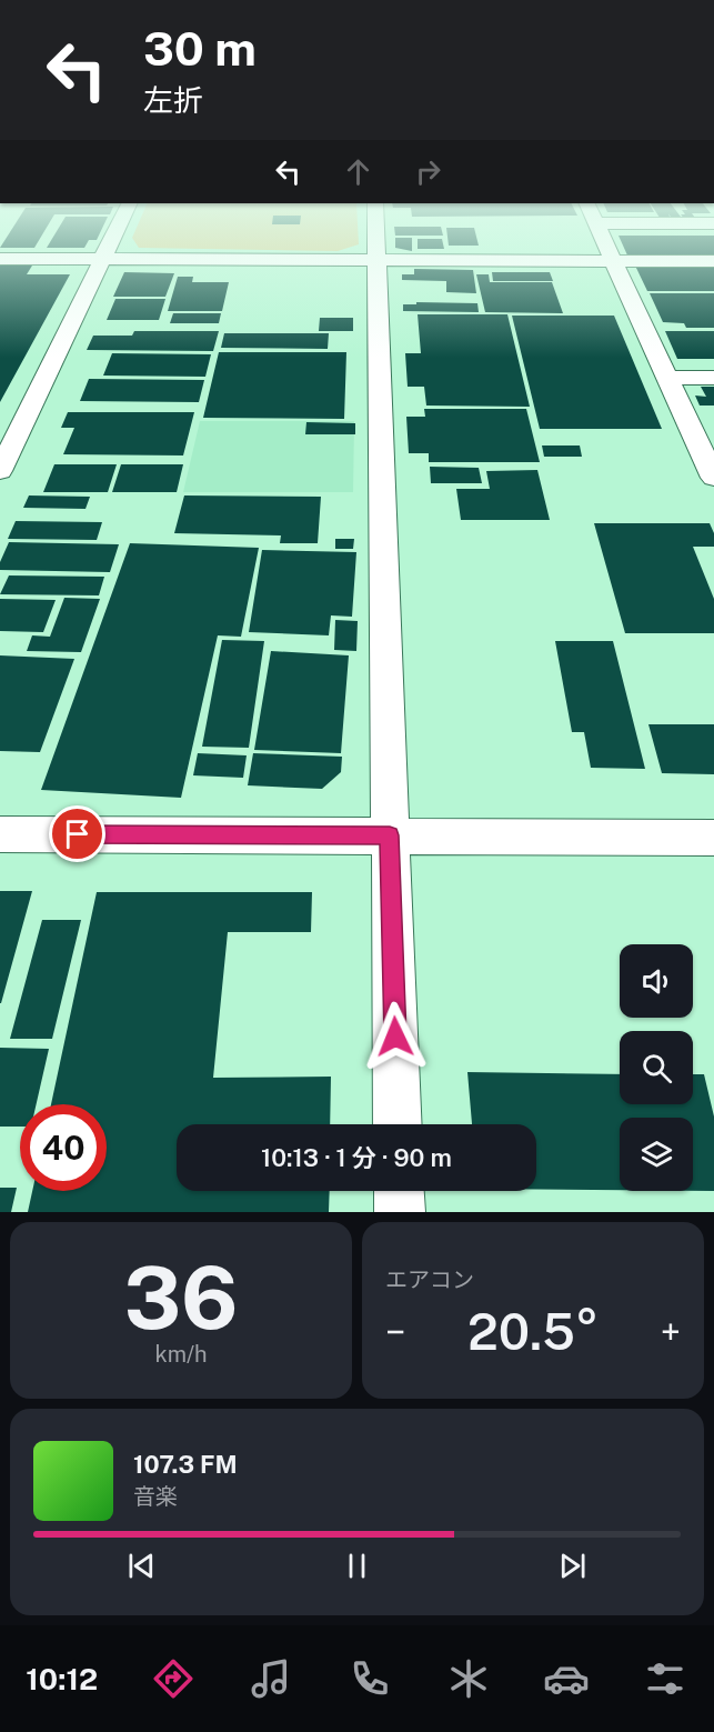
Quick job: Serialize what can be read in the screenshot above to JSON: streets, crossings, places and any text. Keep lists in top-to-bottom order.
{
  "page": {
    "turn": ["30 m", "左折"],
    "limit": "40",
    "trip": "10:13 · 1 分 · 90 m",
    "tile": [
      ["36", "km/h"],
      "エアコン"
    ],
    "heat": ["−", "20.5°", "+"],
    "song": ["107.3 FM", "音楽"],
    "tabs": "10:12"
  }
}
